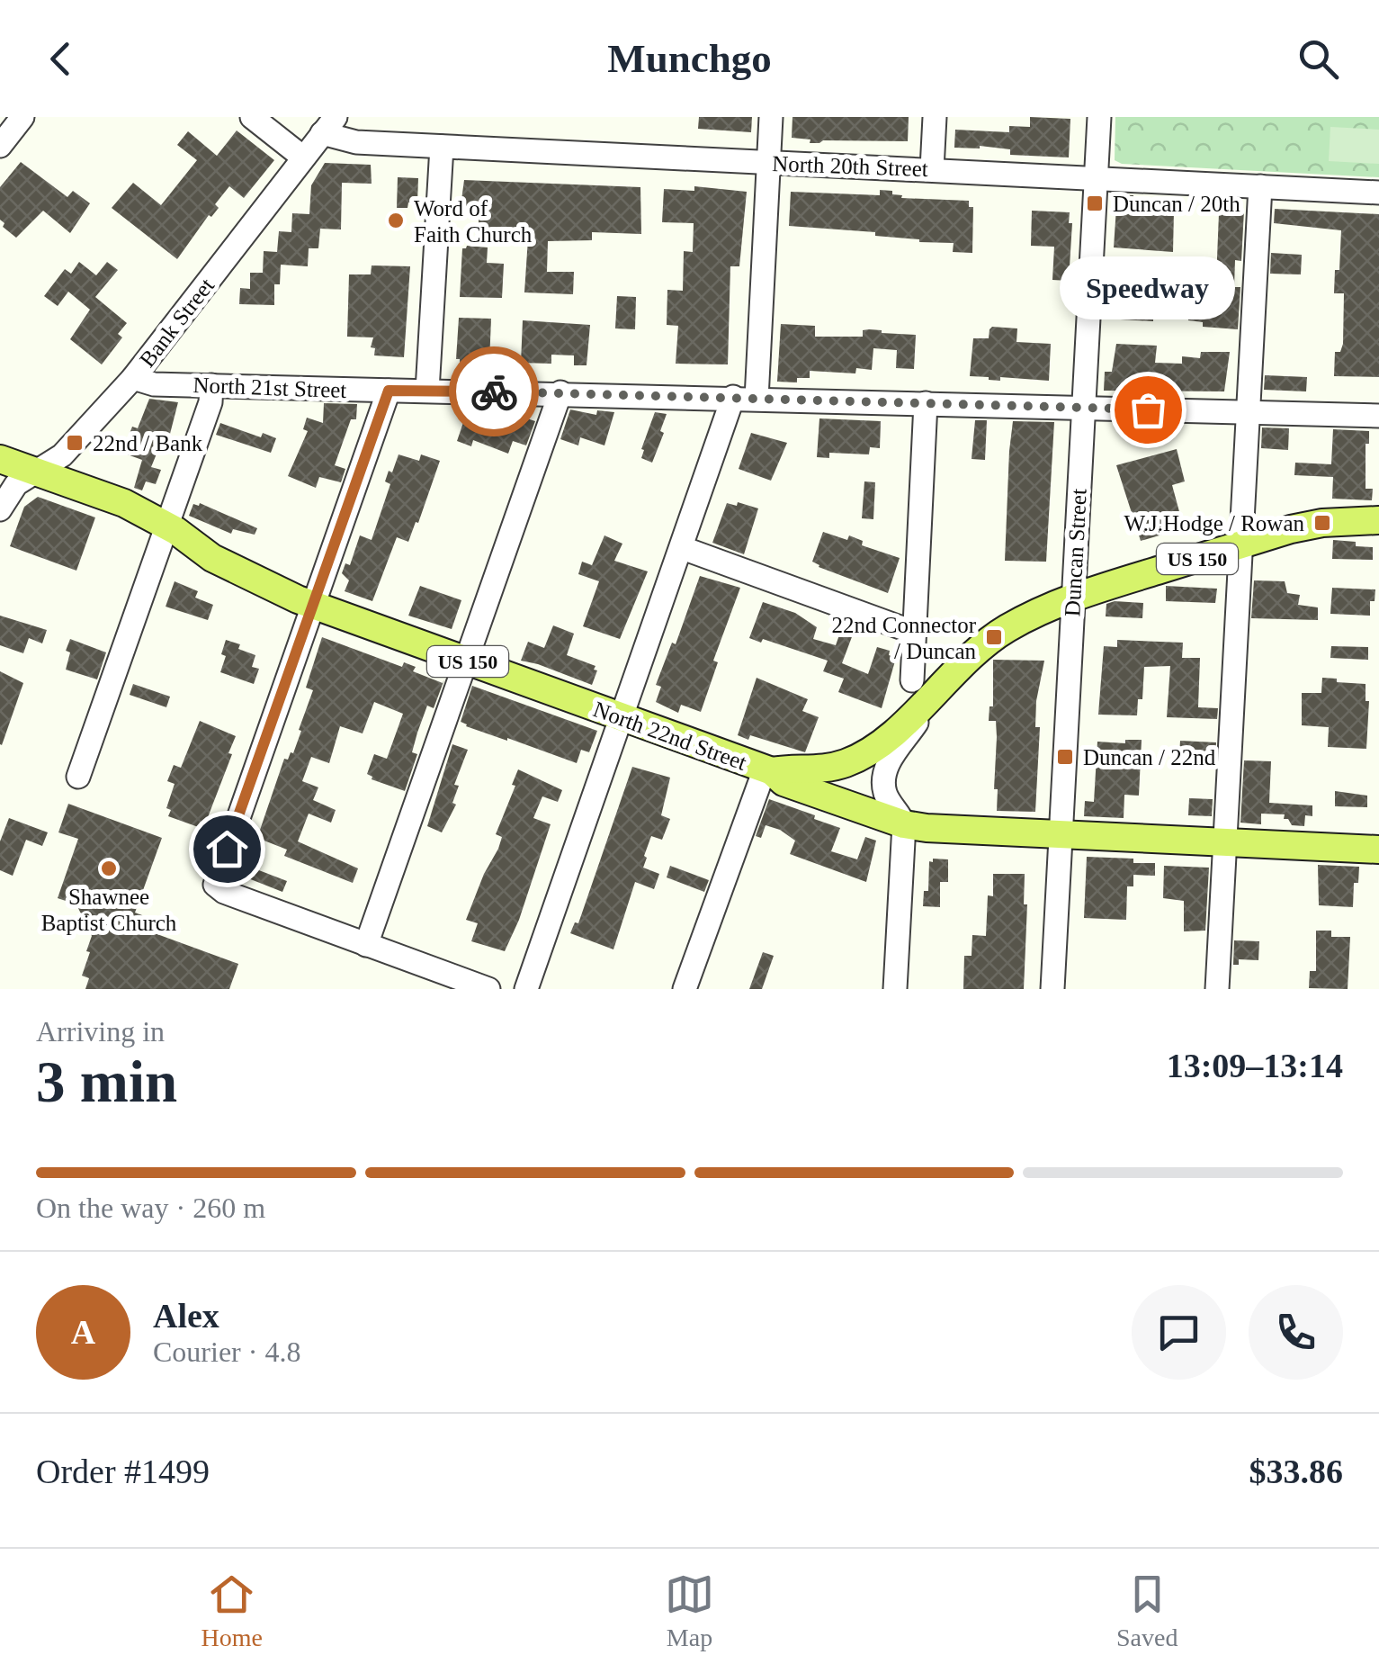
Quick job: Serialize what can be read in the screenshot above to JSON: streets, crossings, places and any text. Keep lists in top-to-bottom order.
{
  "streets": {
    "main road": ["US 150", "North 22nd Street"],
    "street": [
      "North 20th Street",
      "Bank Street",
      "North 21st Street",
      "Duncan Street"
    ]
  },
  "crossings": [
    ["North 20th Street", "Bank Street"],
    ["North 20th Street", "Duncan Street"],
    ["Bank Street", "North 21st Street"],
    ["Bank Street", "North 22nd Street"],
    ["North 21st Street", "Duncan Street"],
    ["Duncan Street", "US 150"],
    ["Duncan Street", "North 22nd Street"],
    ["US 150", "North 22nd Street"]
  ],
  "places": {
    "transit": [
      "Duncan / 20th",
      "22nd / Bank",
      "W.J.Hodge / Rowan",
      "22nd Connector / Duncan",
      "Duncan / 22nd"
    ],
    "other": ["Word of Faith Church", "Speedway", "Shawnee Baptist Church"]
  },
  "page": {
    "header": "Munchgo",
    "bubble": "Speedway",
    "heading": ["3 min", "Arriving in", "13:09–13:14"],
    "panel": [
      "Alex",
      "Courier · 4.8",
      "Order #1499",
      "$33.86"
    ],
    "bar": "On the way · 260 m",
    "round": "A",
    "tabs": ["Home", "Map", "Saved"]
  }
}
